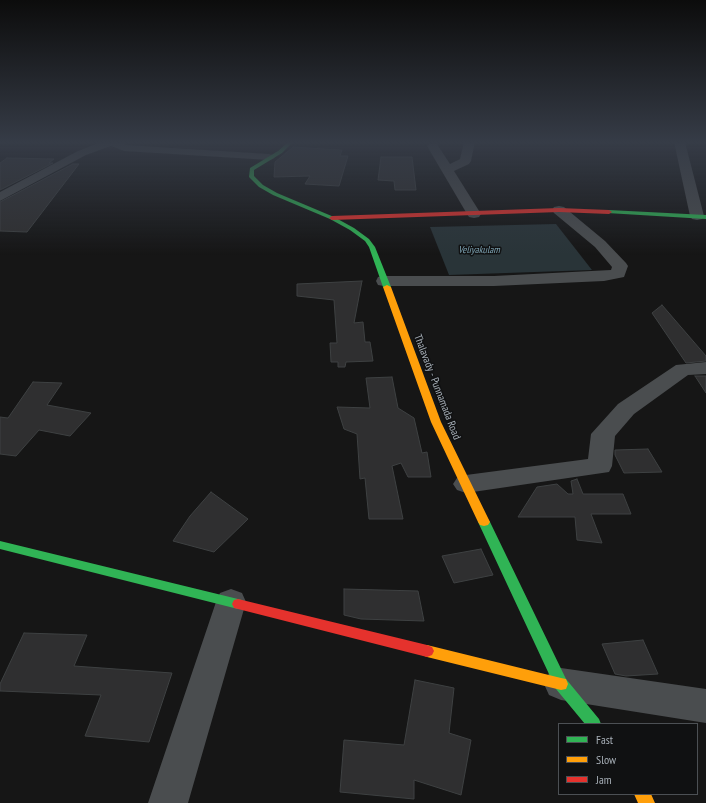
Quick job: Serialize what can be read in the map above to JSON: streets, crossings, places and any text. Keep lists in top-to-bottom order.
{
  "streets": {
    "main road": ["Thalavady - Punnamada Road"]
  },
  "water": ["Veliyakulam"],
  "legend": ["Fast", "Slow", "Jam"]
}
